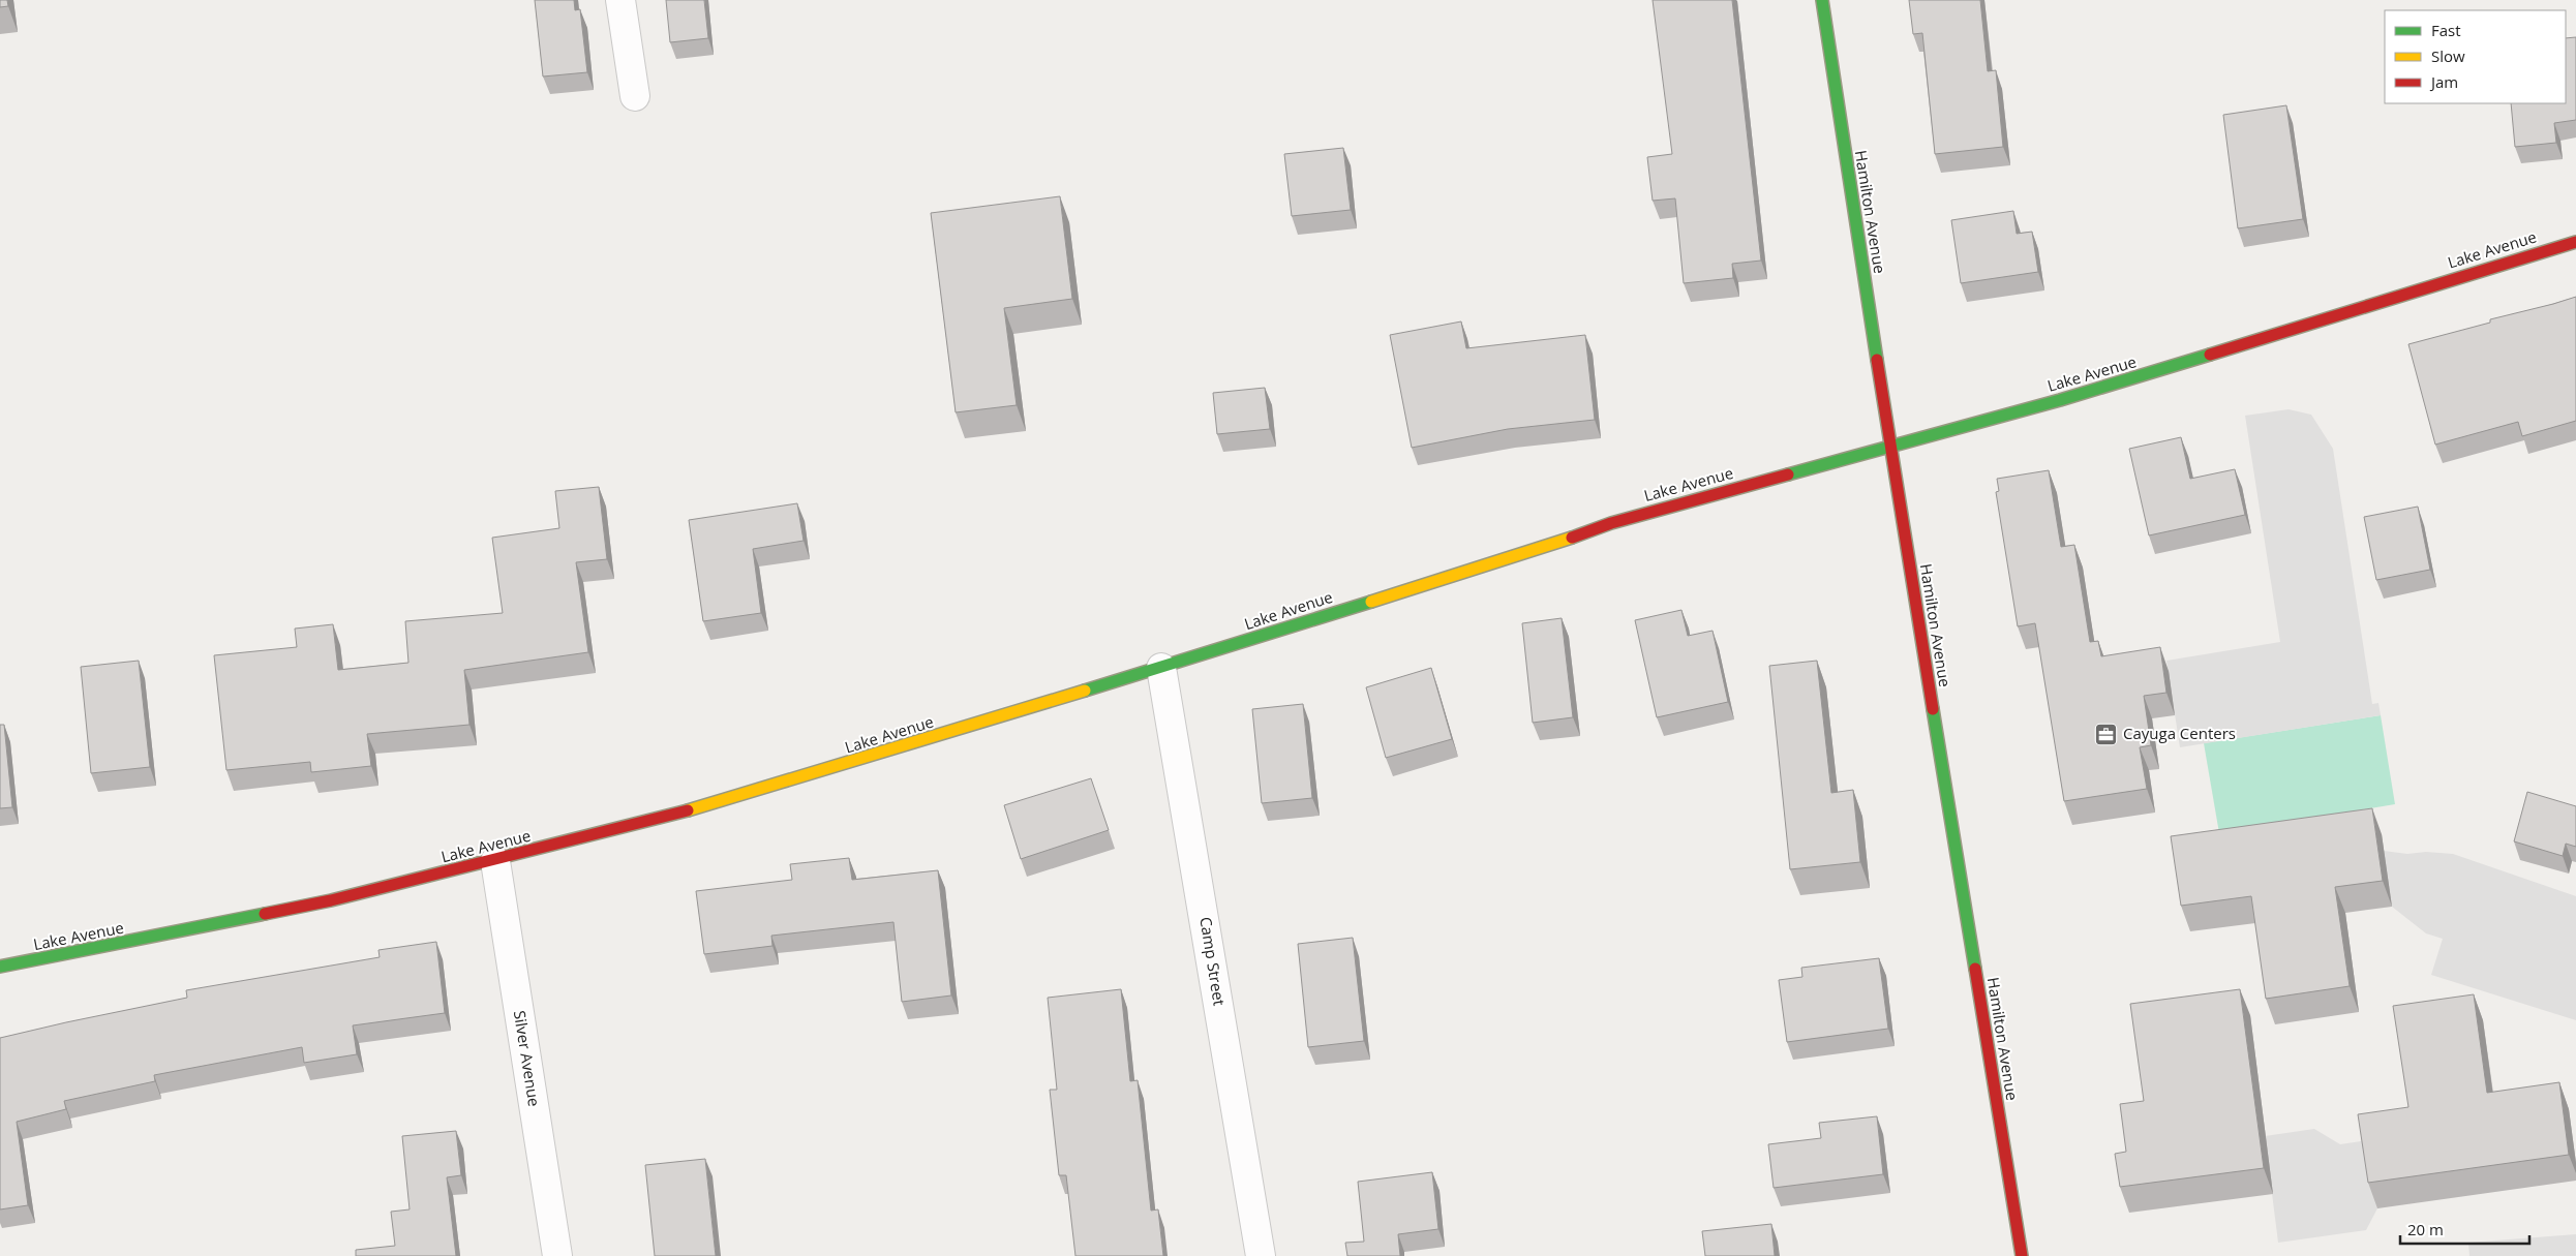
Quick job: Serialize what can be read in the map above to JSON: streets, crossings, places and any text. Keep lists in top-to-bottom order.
{
  "streets": {
    "street": [
      "Hamilton Avenue",
      "Lake Avenue",
      "Camp Street",
      "Silver Avenue"
    ]
  },
  "crossings": [
    ["Hamilton Avenue", "Lake Avenue"],
    ["Lake Avenue", "Camp Street"],
    ["Lake Avenue", "Silver Avenue"]
  ],
  "places": {
    "office": ["Cayuga Centers"]
  },
  "legend": ["Fast", "Slow", "Jam"],
  "scale_bar": "20 m"
}
